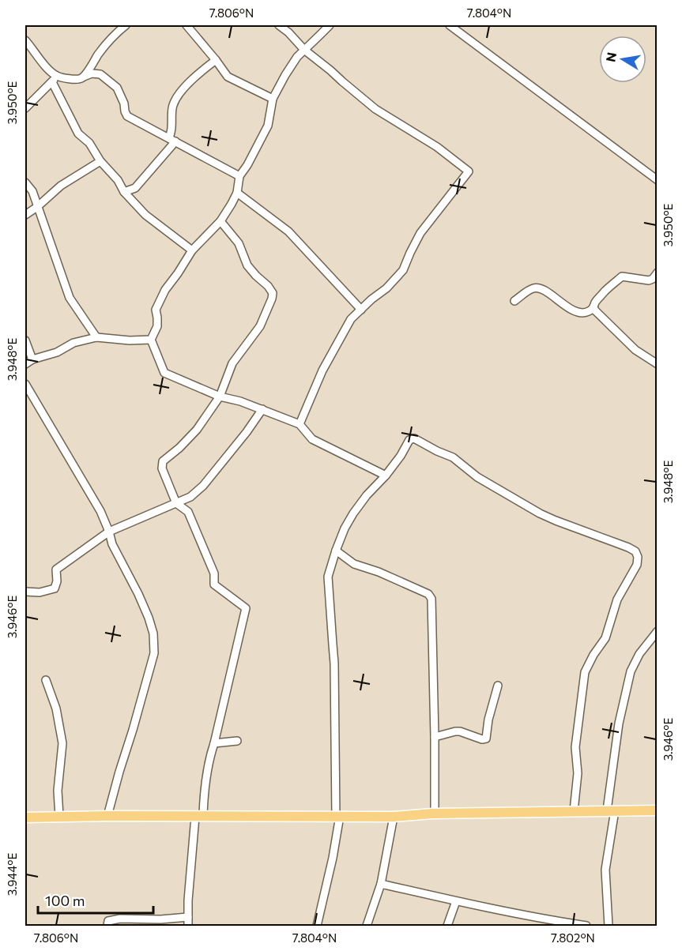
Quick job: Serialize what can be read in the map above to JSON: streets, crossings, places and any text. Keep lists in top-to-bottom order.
{
  "scale_bar": "100 m",
  "north": "left",
  "coordinates": [
    "7.806°N",
    "7.804°N",
    "3.950°E",
    "3.948°E",
    "3.946°E",
    "3.944°E",
    "7.802°N"
  ]
}
